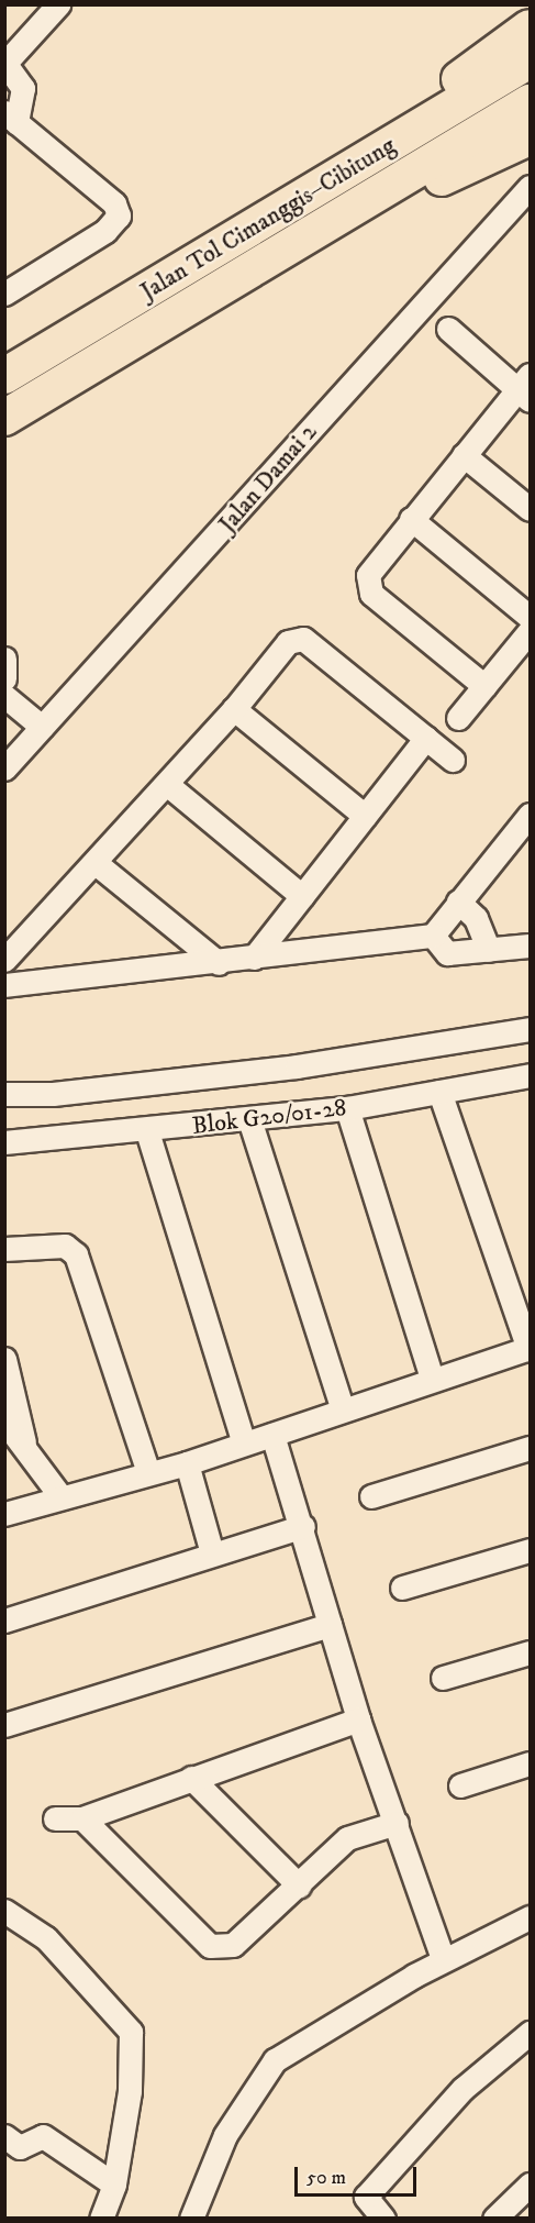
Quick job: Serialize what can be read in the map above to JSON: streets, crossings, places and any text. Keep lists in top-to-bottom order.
{
  "streets": {
    "highway": ["Jalan Tol Cimanggis–Cibitung"],
    "street": ["Jalan Damai 2", "Blok G20/01-28"]
  },
  "scale_bar": "50 m"
}
